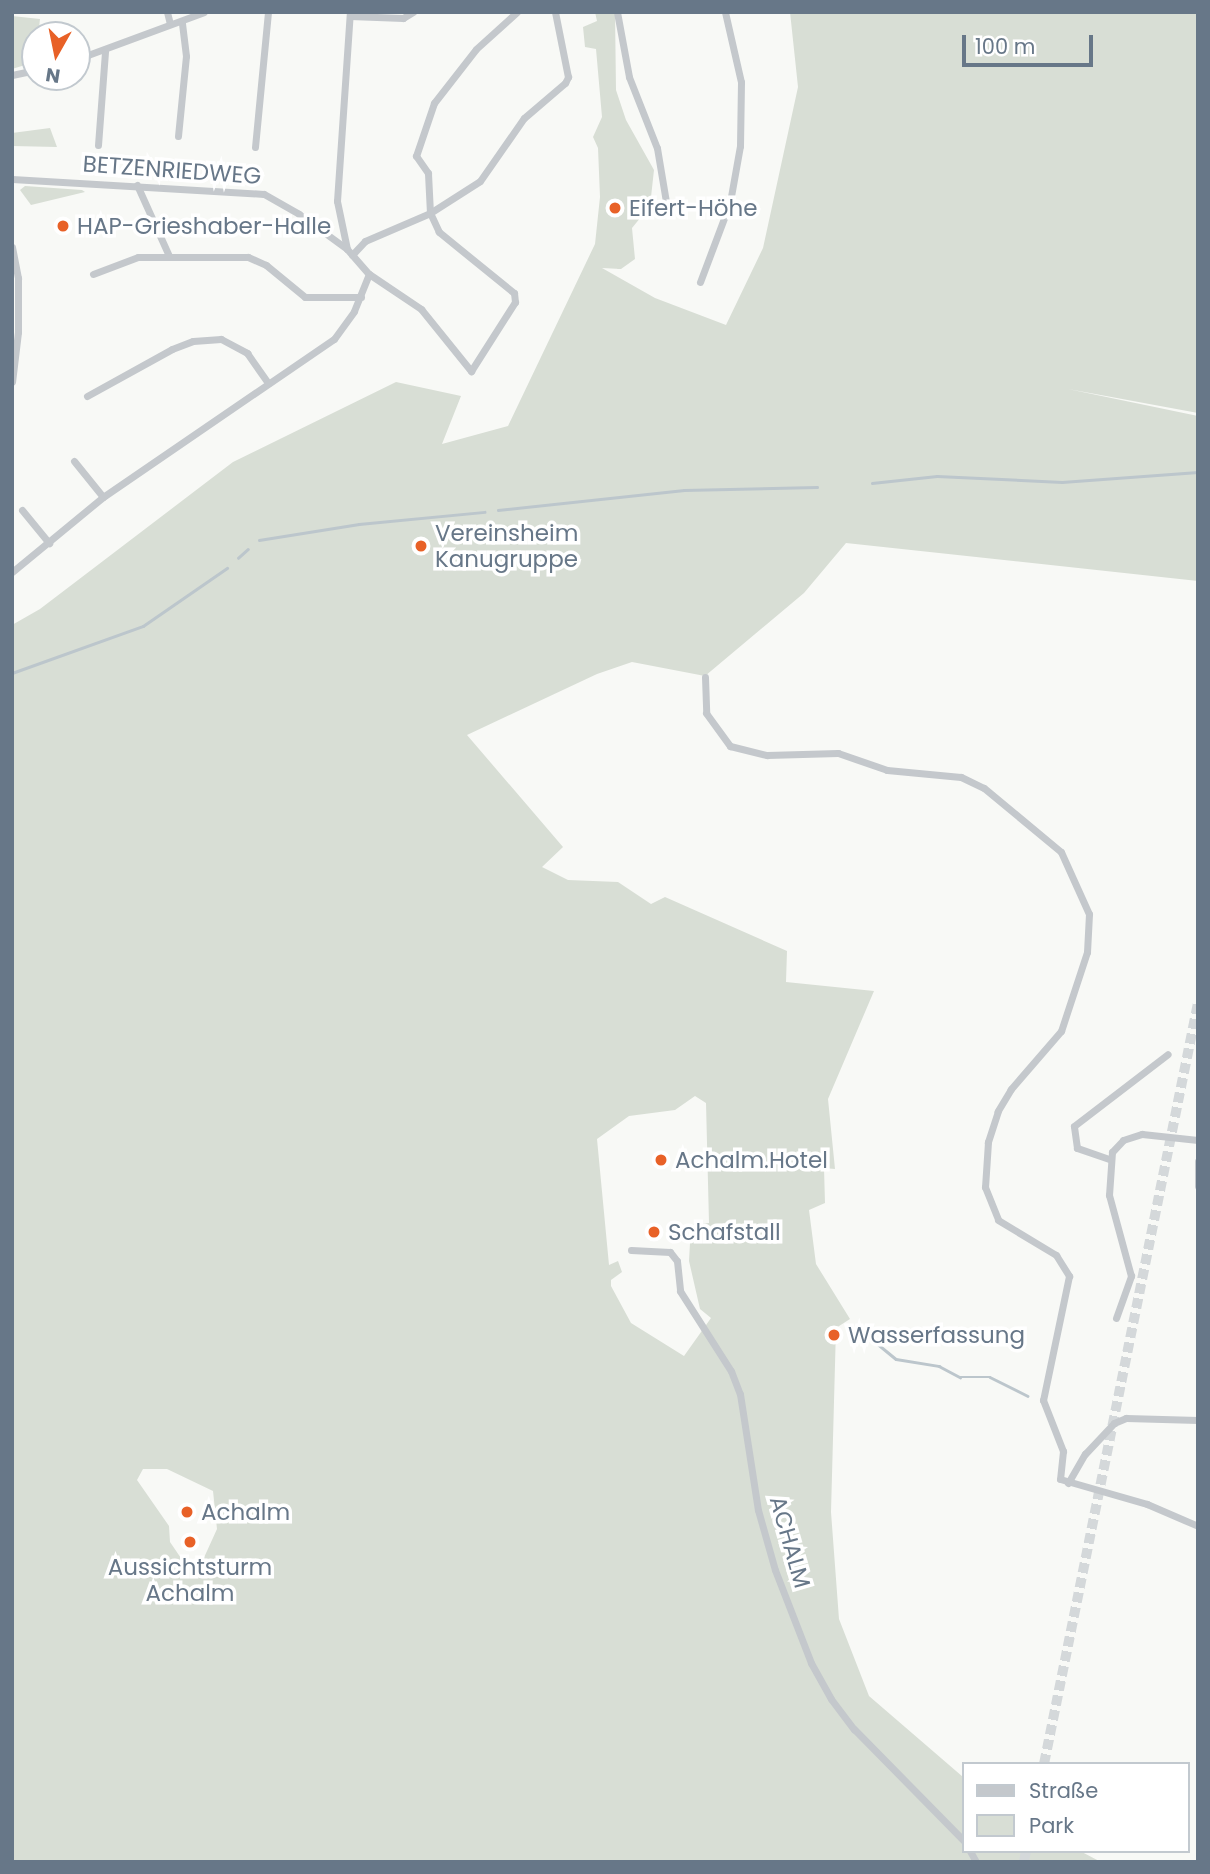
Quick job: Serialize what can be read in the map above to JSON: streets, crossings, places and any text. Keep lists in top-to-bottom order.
{
  "streets": {
    "street": ["BETZENRIEDWEG", "ACHALM"]
  },
  "places": [
    "Eifert-Höhe",
    "HAP-Grieshaber-Halle",
    "Vereinsheim Kanugruppe",
    "Achalm.Hotel",
    "Schafstall",
    "Wasserfassung",
    "Achalm",
    "Aussichtsturm Achalm"
  ],
  "legend": ["Straße", "Park"],
  "scale_bar": "100 m",
  "north": "bottom"
}
